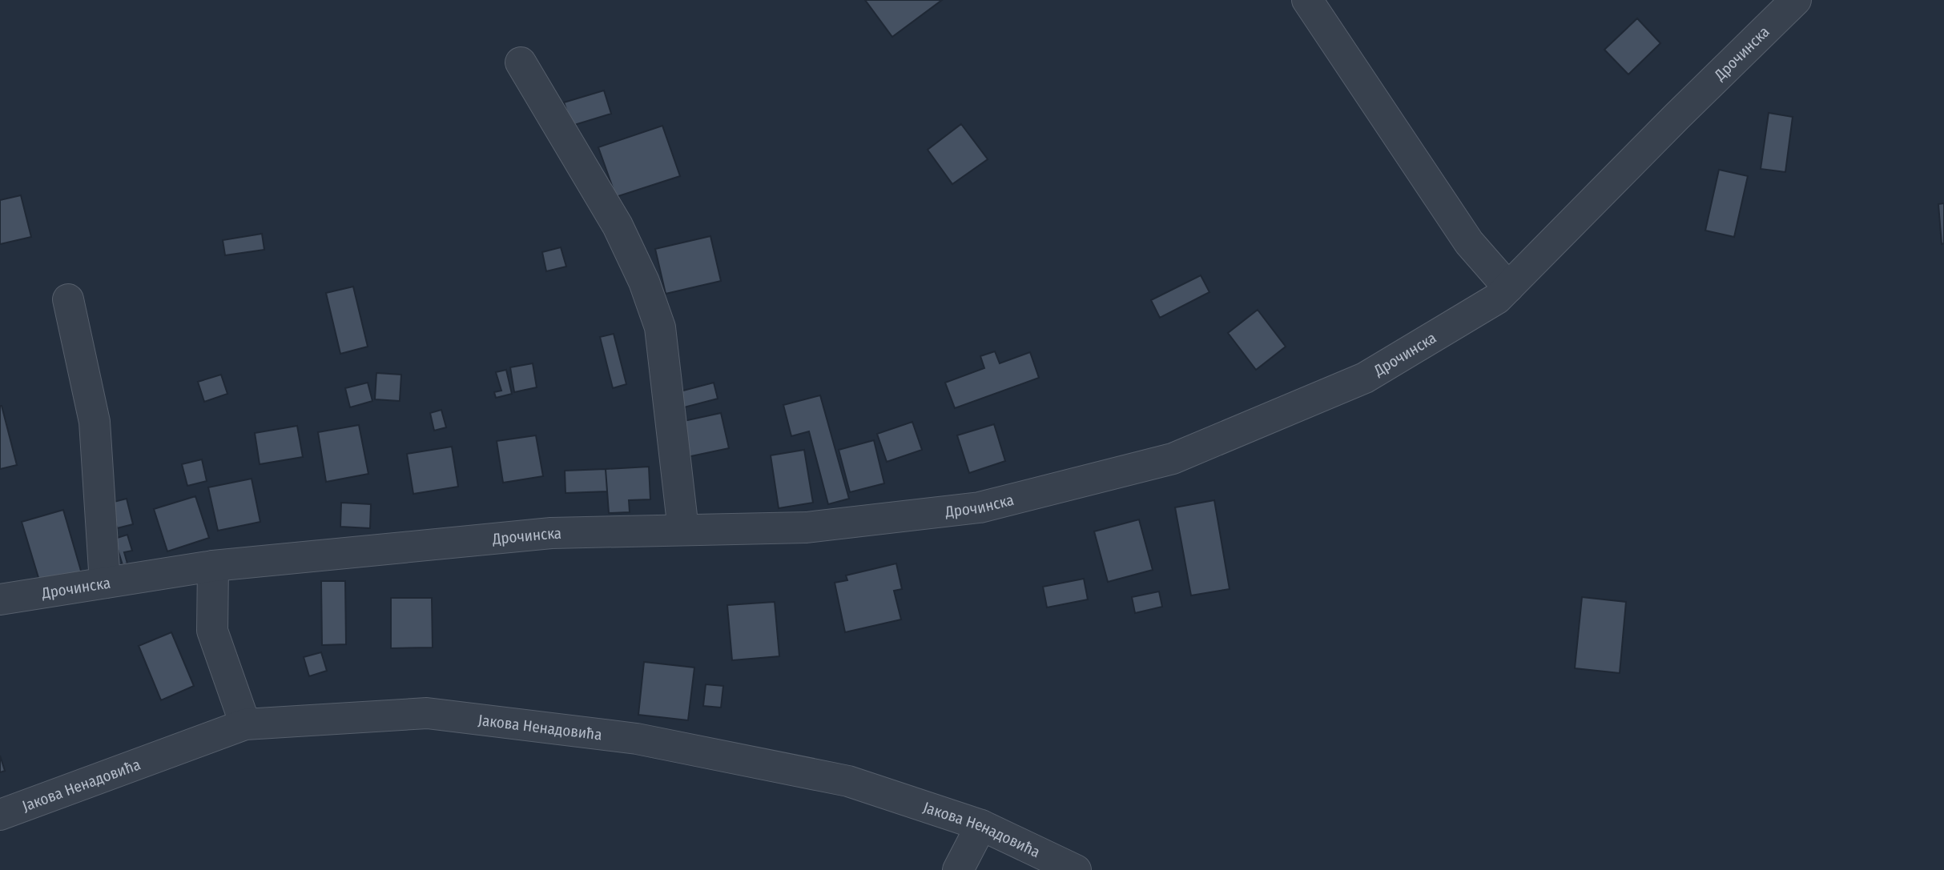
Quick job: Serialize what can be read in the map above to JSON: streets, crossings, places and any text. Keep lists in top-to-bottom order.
{
  "streets": {
    "street": ["Дрочинска", "Јакова Ненадовића"]
  }
}
